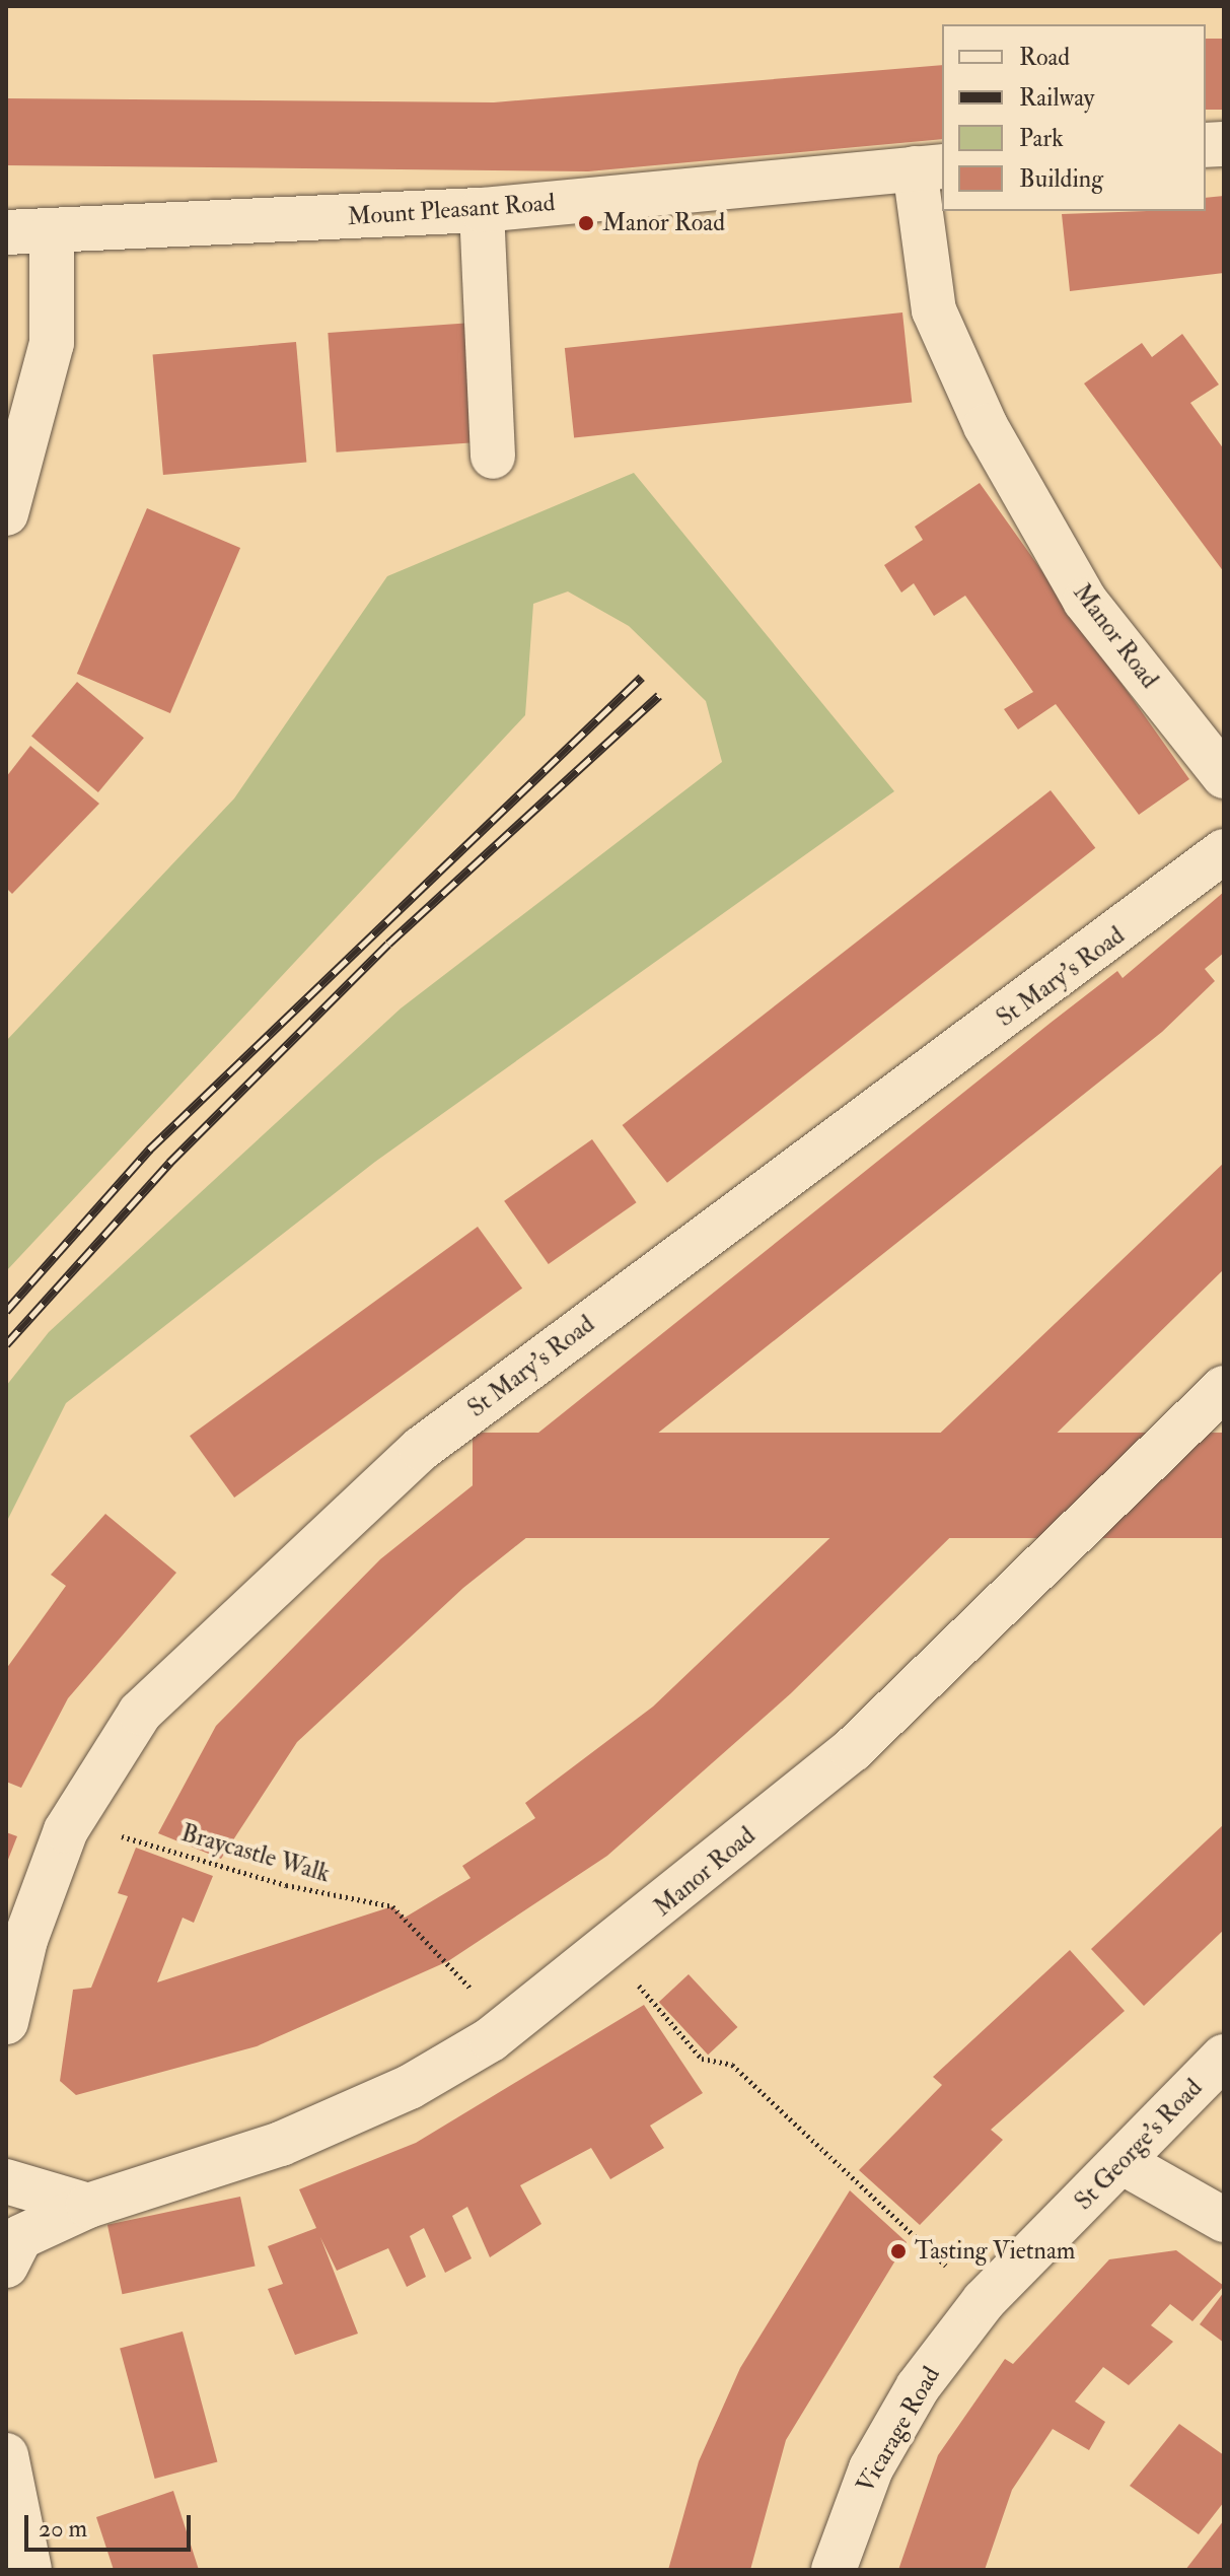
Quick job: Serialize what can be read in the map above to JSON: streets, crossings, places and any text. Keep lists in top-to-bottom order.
{
  "streets": {
    "street": [
      "Mount Pleasant Road",
      "Manor Road",
      "St Mary's Road",
      "St George's Road",
      "Vicarage Road"
    ],
    "path": ["Braycastle Walk"]
  },
  "crossings": [
    ["Mount Pleasant Road", "Manor Road"],
    ["St Mary's Road", "Braycastle Walk"],
    ["St George's Road", "Vicarage Road"]
  ],
  "places": ["Manor Road", "Tasting Vietnam"],
  "legend": [
    "Road",
    "Railway",
    "Park",
    "Building"
  ],
  "scale_bar": "20 m"
}
